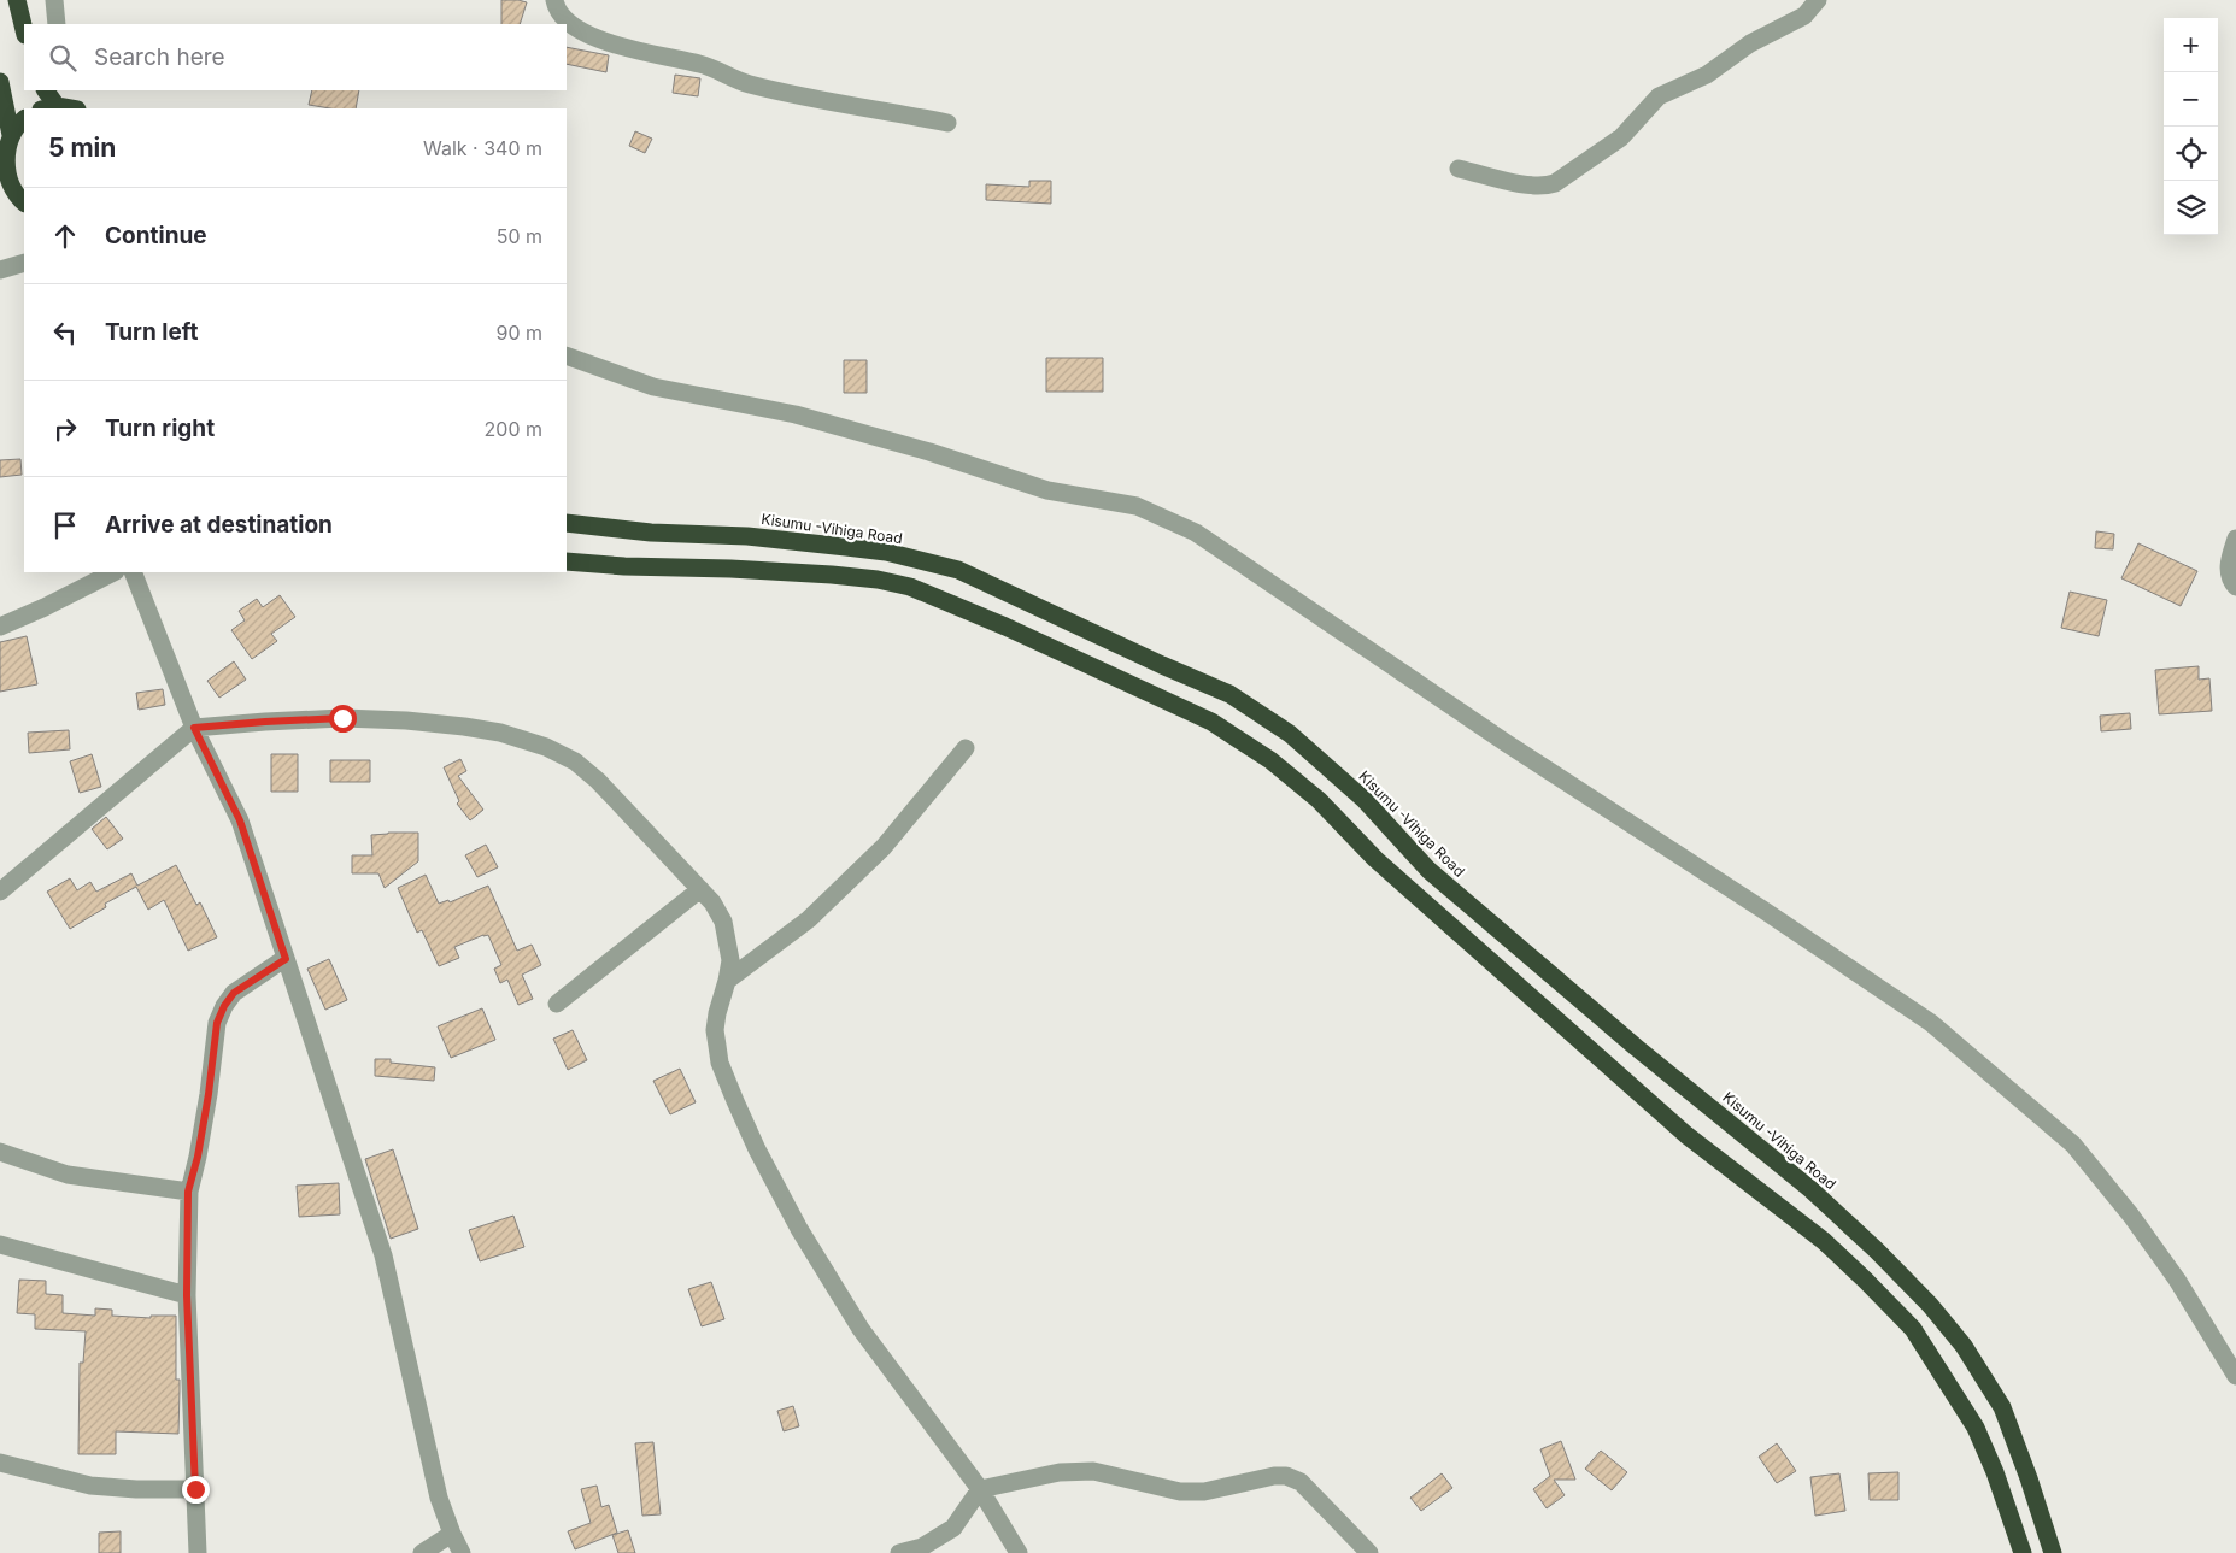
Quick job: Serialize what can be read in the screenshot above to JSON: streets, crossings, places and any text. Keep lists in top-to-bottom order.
{
  "streets": {
    "highway": ["Kisumu -Vihiga Road"]
  },
  "page": {
    "map_buttons": ["+", "−"],
    "search": "Search here",
    "heading": ["5 min", "Walk · 340 m"],
    "list": [
      ["Continue", "50 m"],
      ["Turn left", "90 m"],
      ["Turn right", "200 m"],
      "Arrive at destination"
    ]
  }
}
